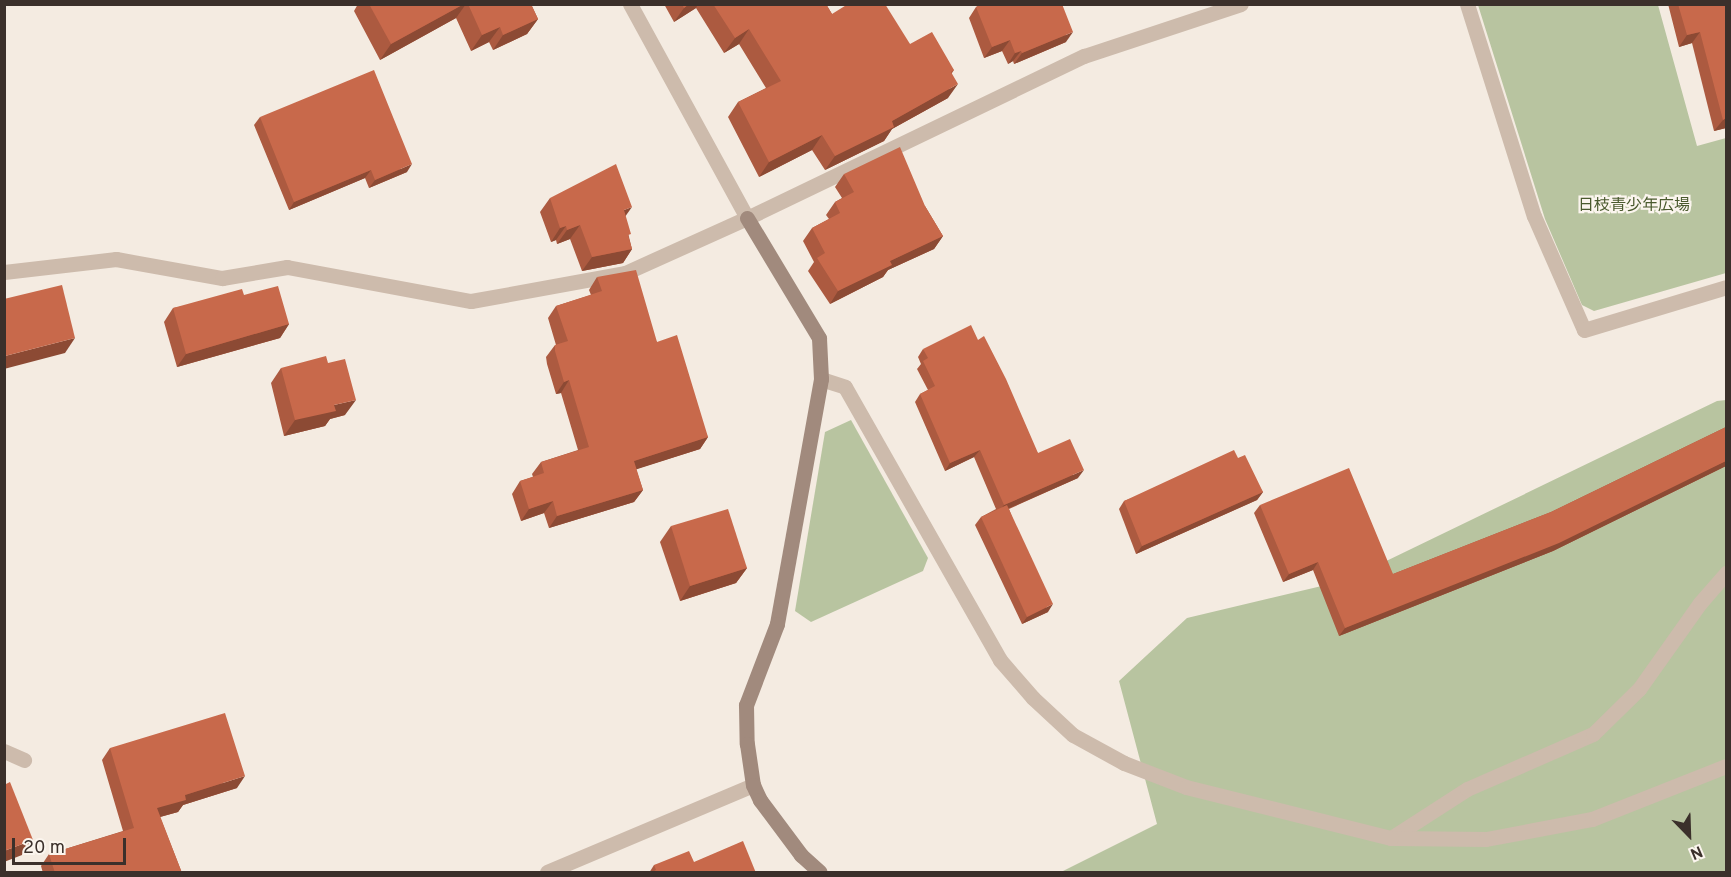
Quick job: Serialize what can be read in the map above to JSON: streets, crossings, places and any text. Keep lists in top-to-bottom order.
{
  "parks": ["日枝青少年広場"],
  "scale_bar": "20 m",
  "north": "bottom right"
}
